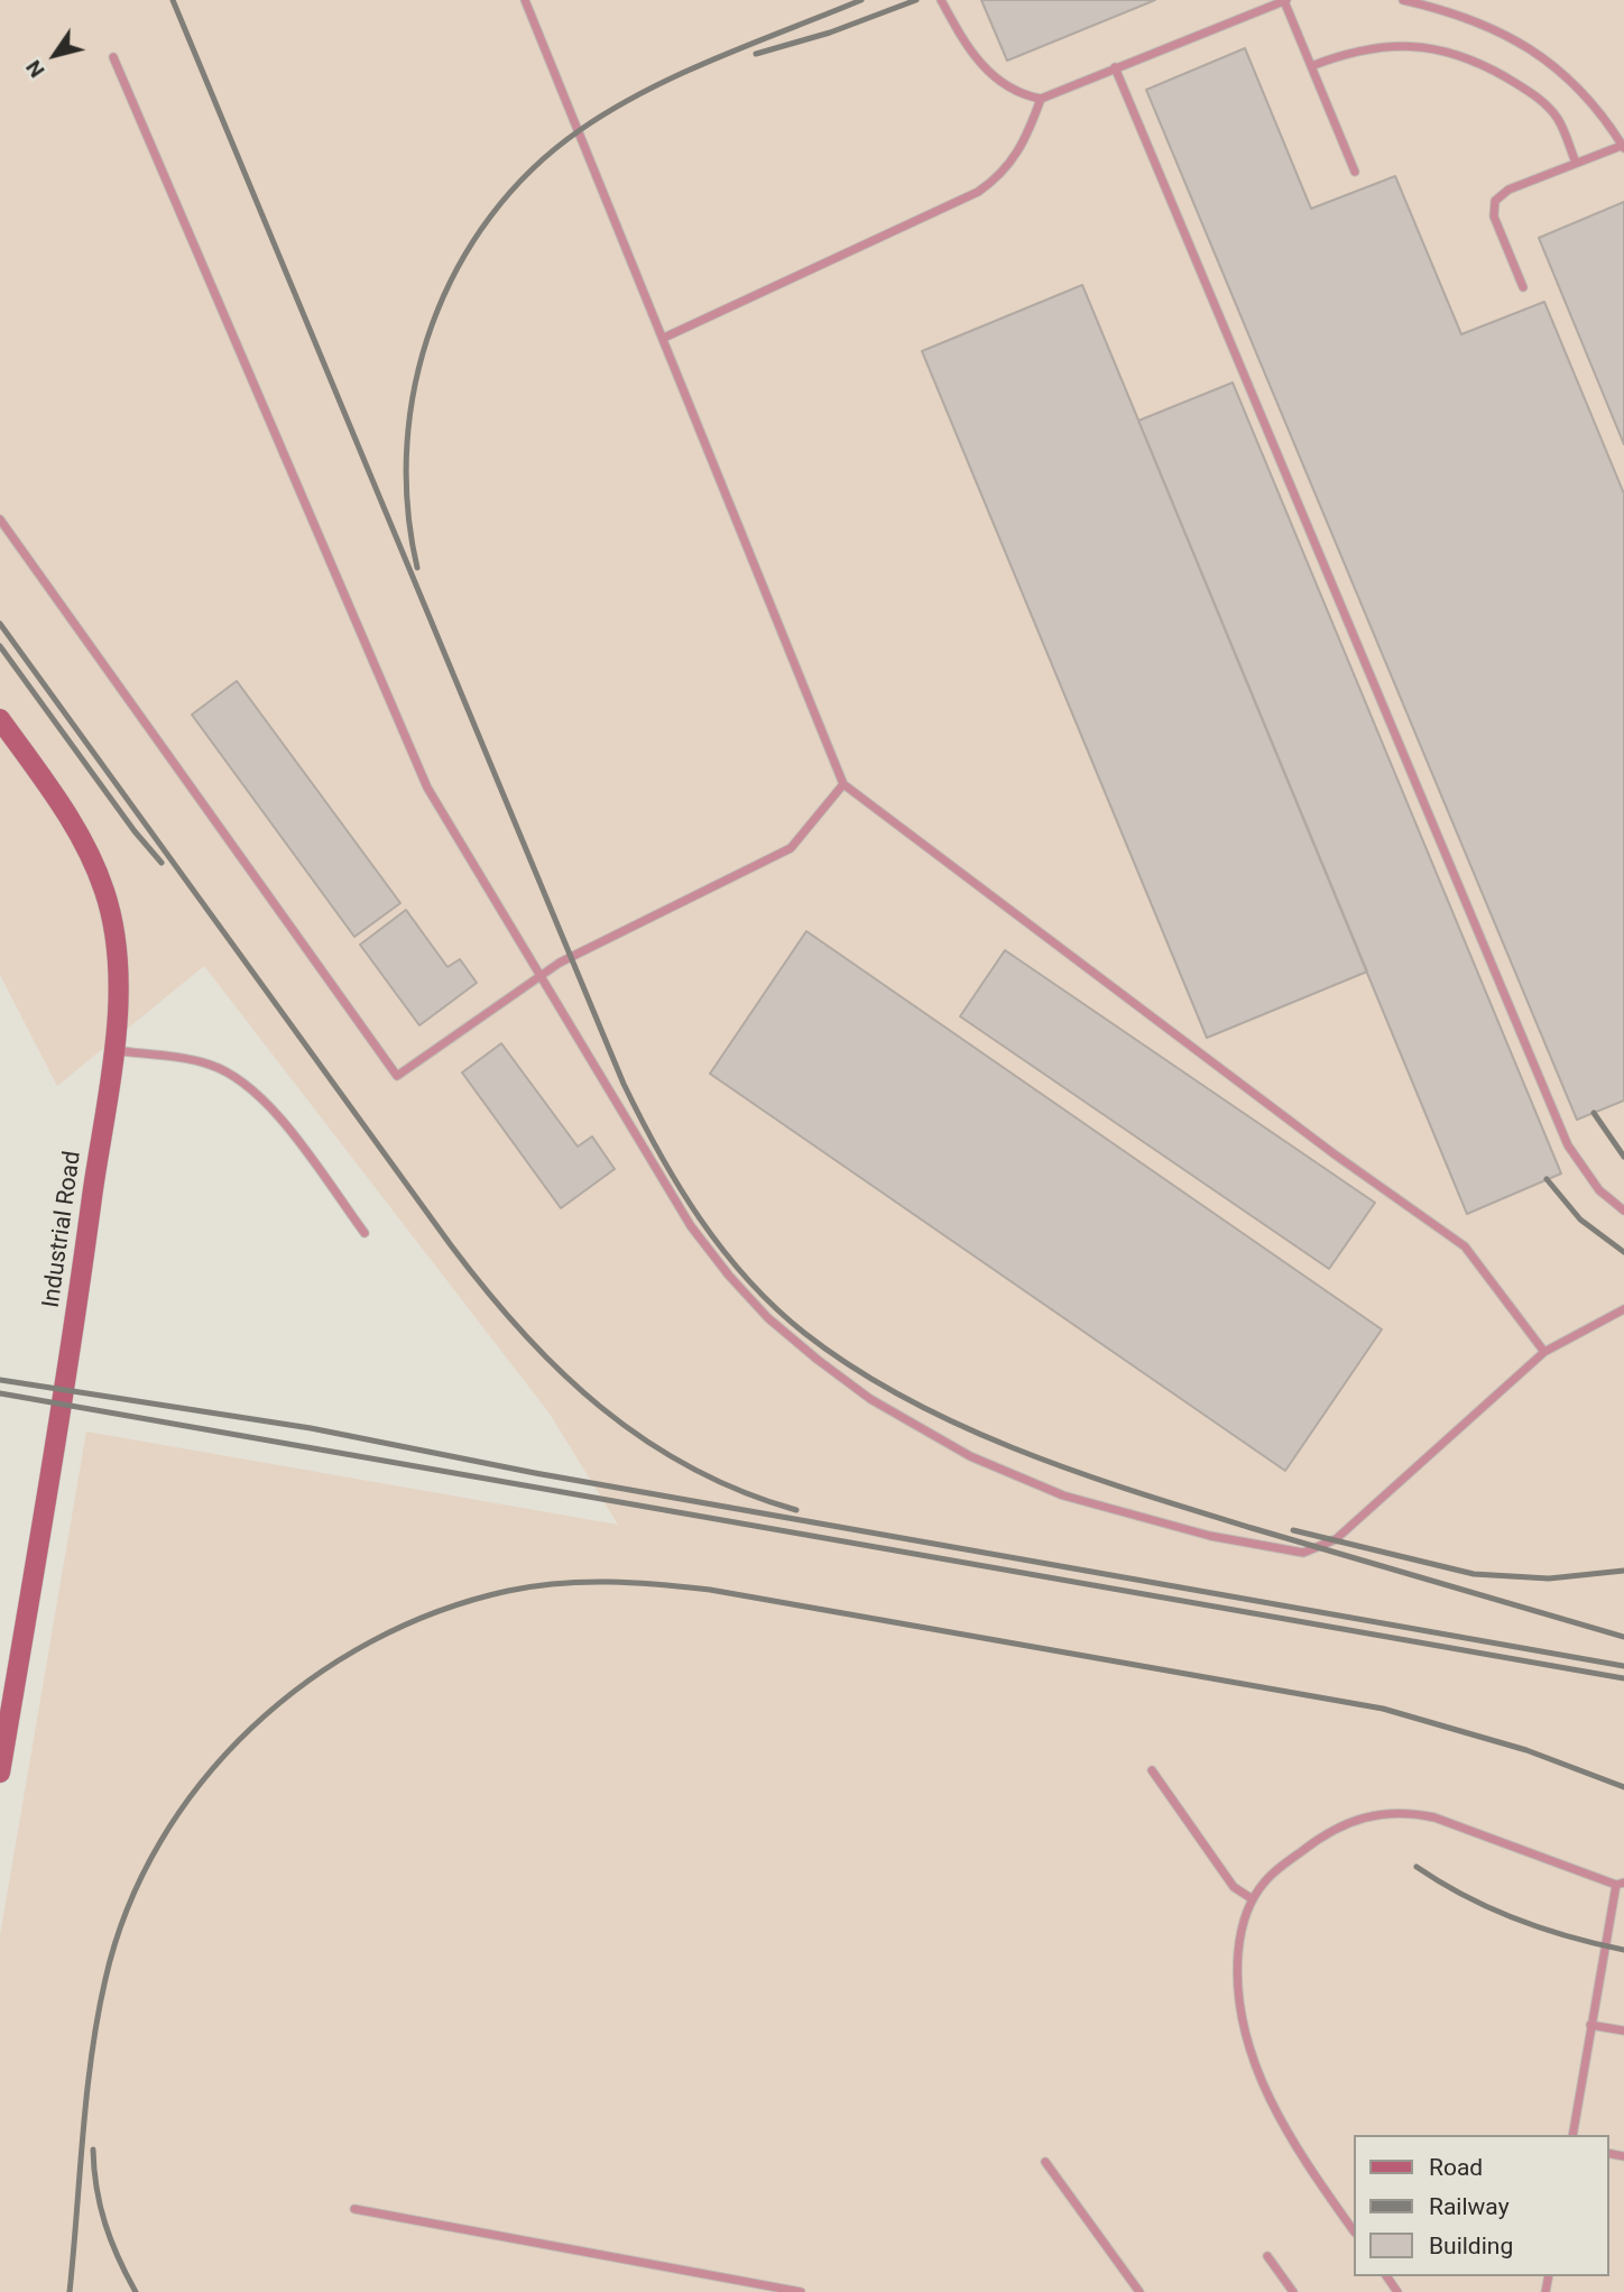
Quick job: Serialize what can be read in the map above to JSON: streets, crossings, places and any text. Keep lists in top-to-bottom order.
{
  "streets": {
    "street": ["Industrial Road"]
  },
  "legend": ["Road", "Railway", "Building"],
  "north": "bottom left"
}
